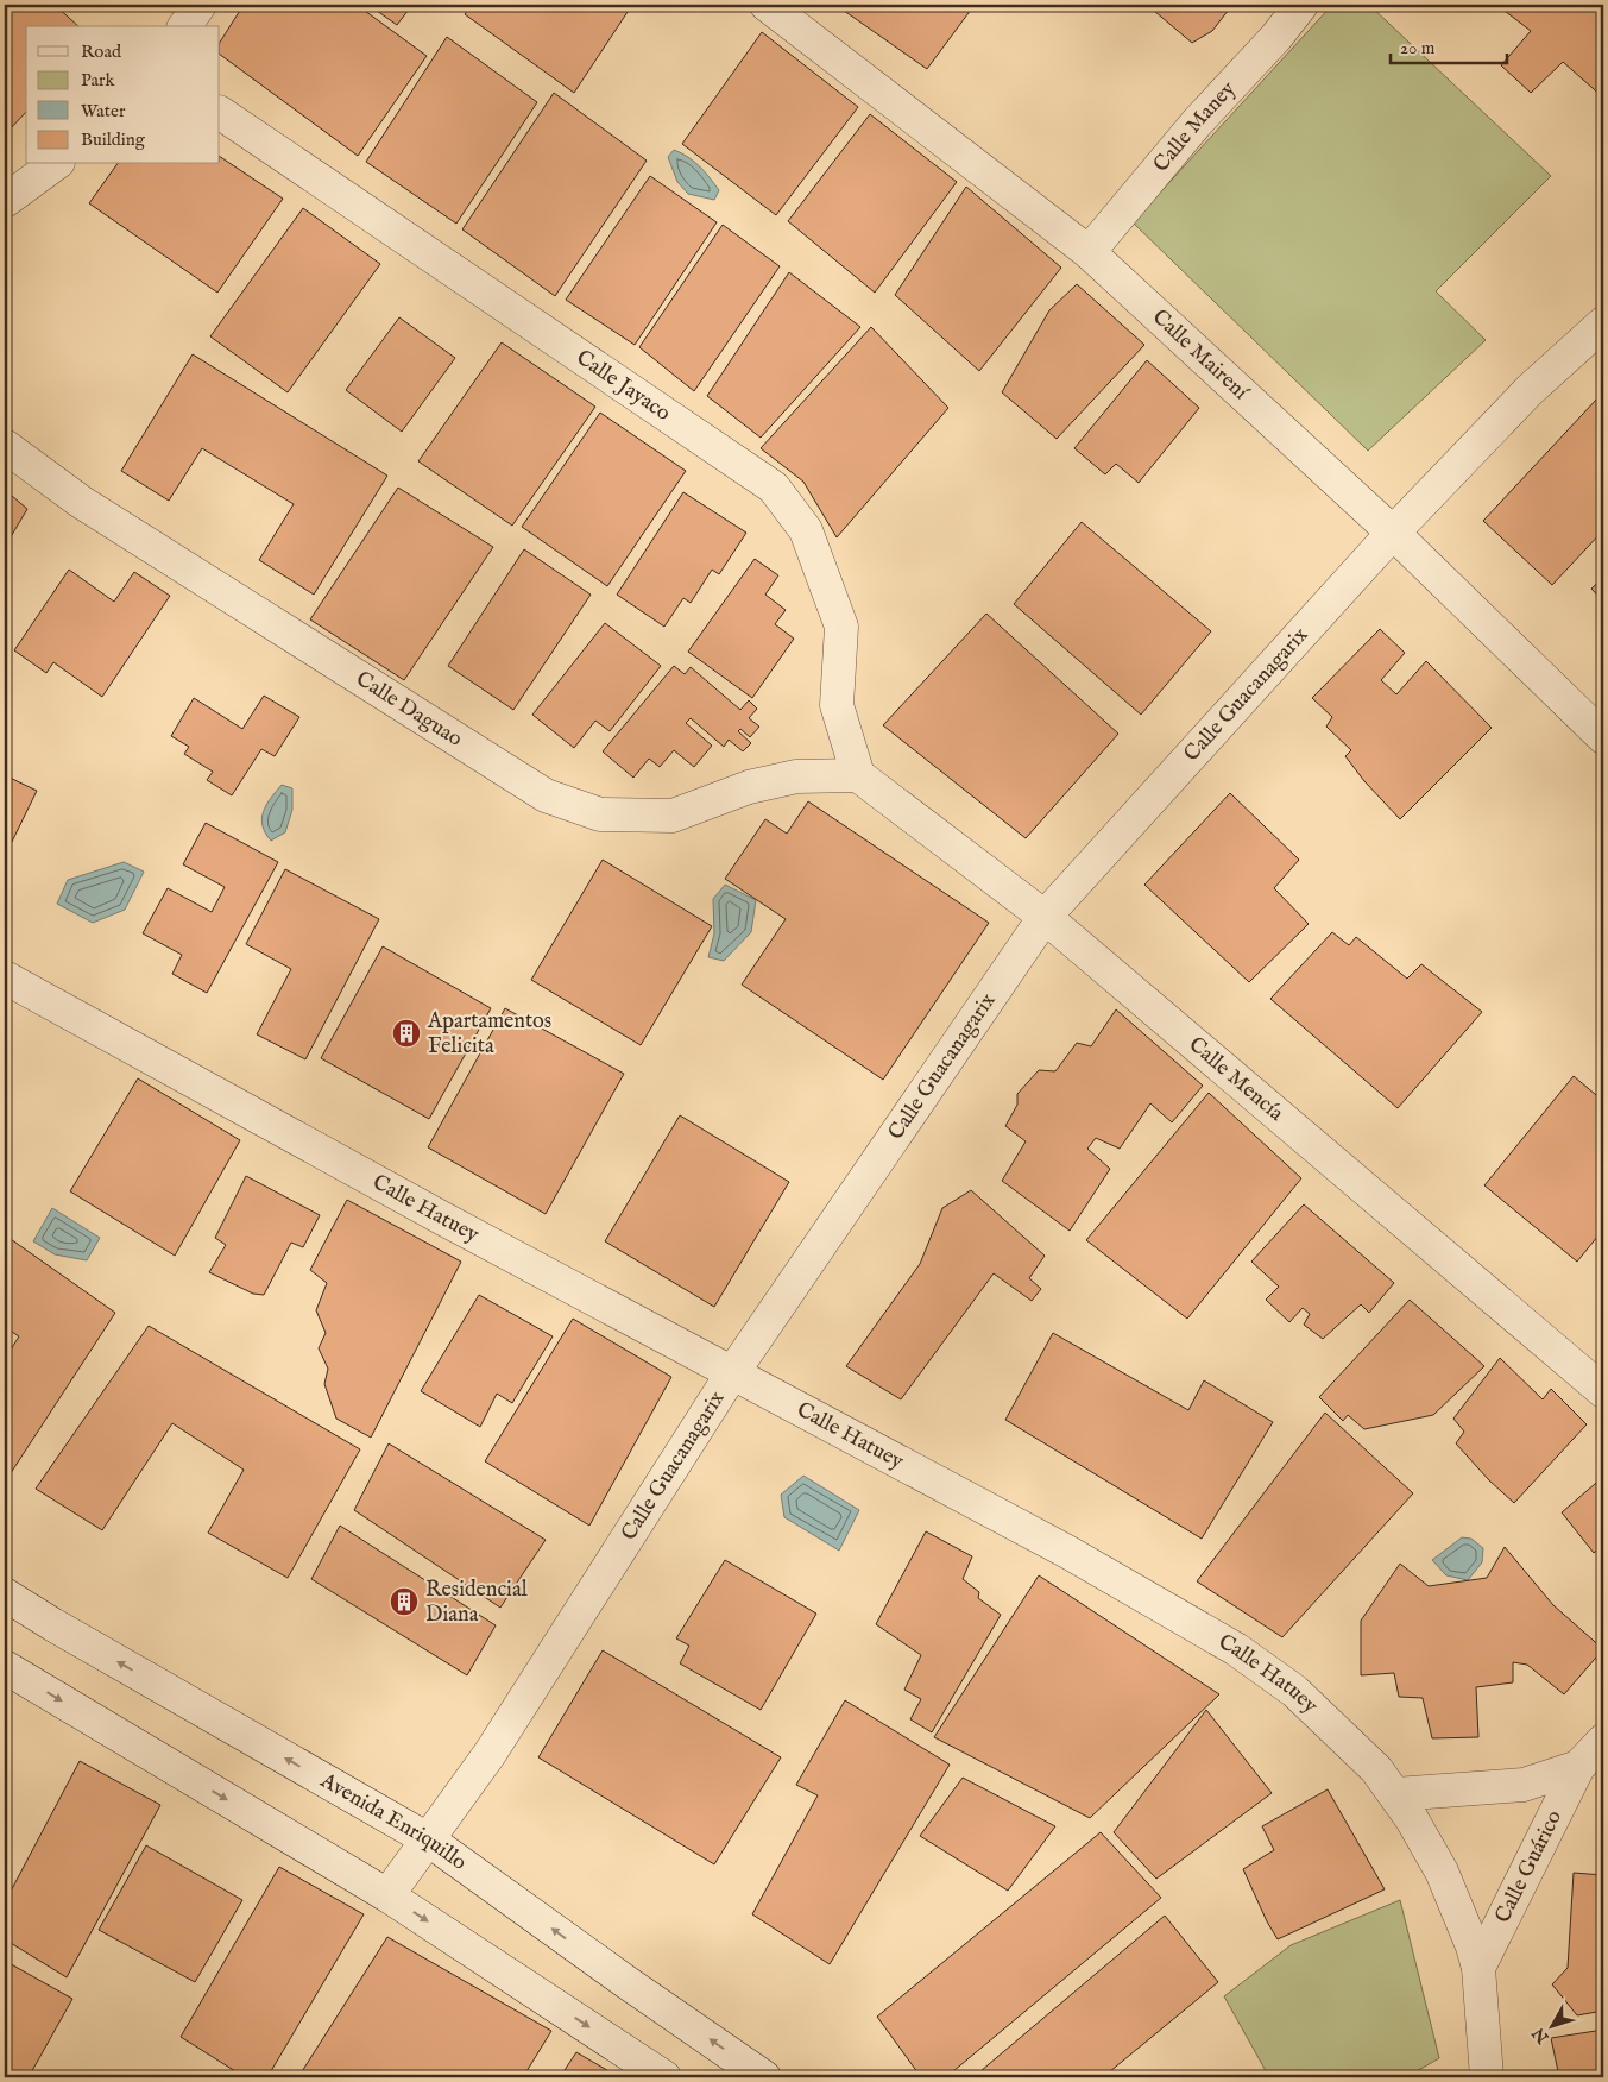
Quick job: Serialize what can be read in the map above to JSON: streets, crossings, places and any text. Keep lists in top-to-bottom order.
{
  "streets": {
    "street": [
      "Calle Maney",
      "Calle Mairení",
      "Calle Jayaco",
      "Calle Guacanagarix",
      "Calle Daguao",
      "Calle Mencía",
      "Calle Hatuey",
      "Avenida Enriquillo",
      "Calle Guárico"
    ]
  },
  "crossings": [
    ["Calle Maney", "Calle Mairení"],
    ["Calle Mairení", "Calle Guacanagarix"],
    ["Calle Jayaco", "Calle Daguao"],
    ["Calle Jayaco", "Calle Mencía"],
    ["Calle Guacanagarix", "Calle Mencía"],
    ["Calle Guacanagarix", "Calle Hatuey"],
    ["Calle Guacanagarix", "Avenida Enriquillo"],
    ["Calle Daguao", "Calle Mencía"],
    ["Calle Hatuey", "Calle Guárico"]
  ],
  "places": {
    "building": ["Apartamentos Felicita", "Residencial Diana"]
  },
  "legend": [
    "Road",
    "Park",
    "Water",
    "Building"
  ],
  "scale_bar": "20 m",
  "north": "bottom left"
}
